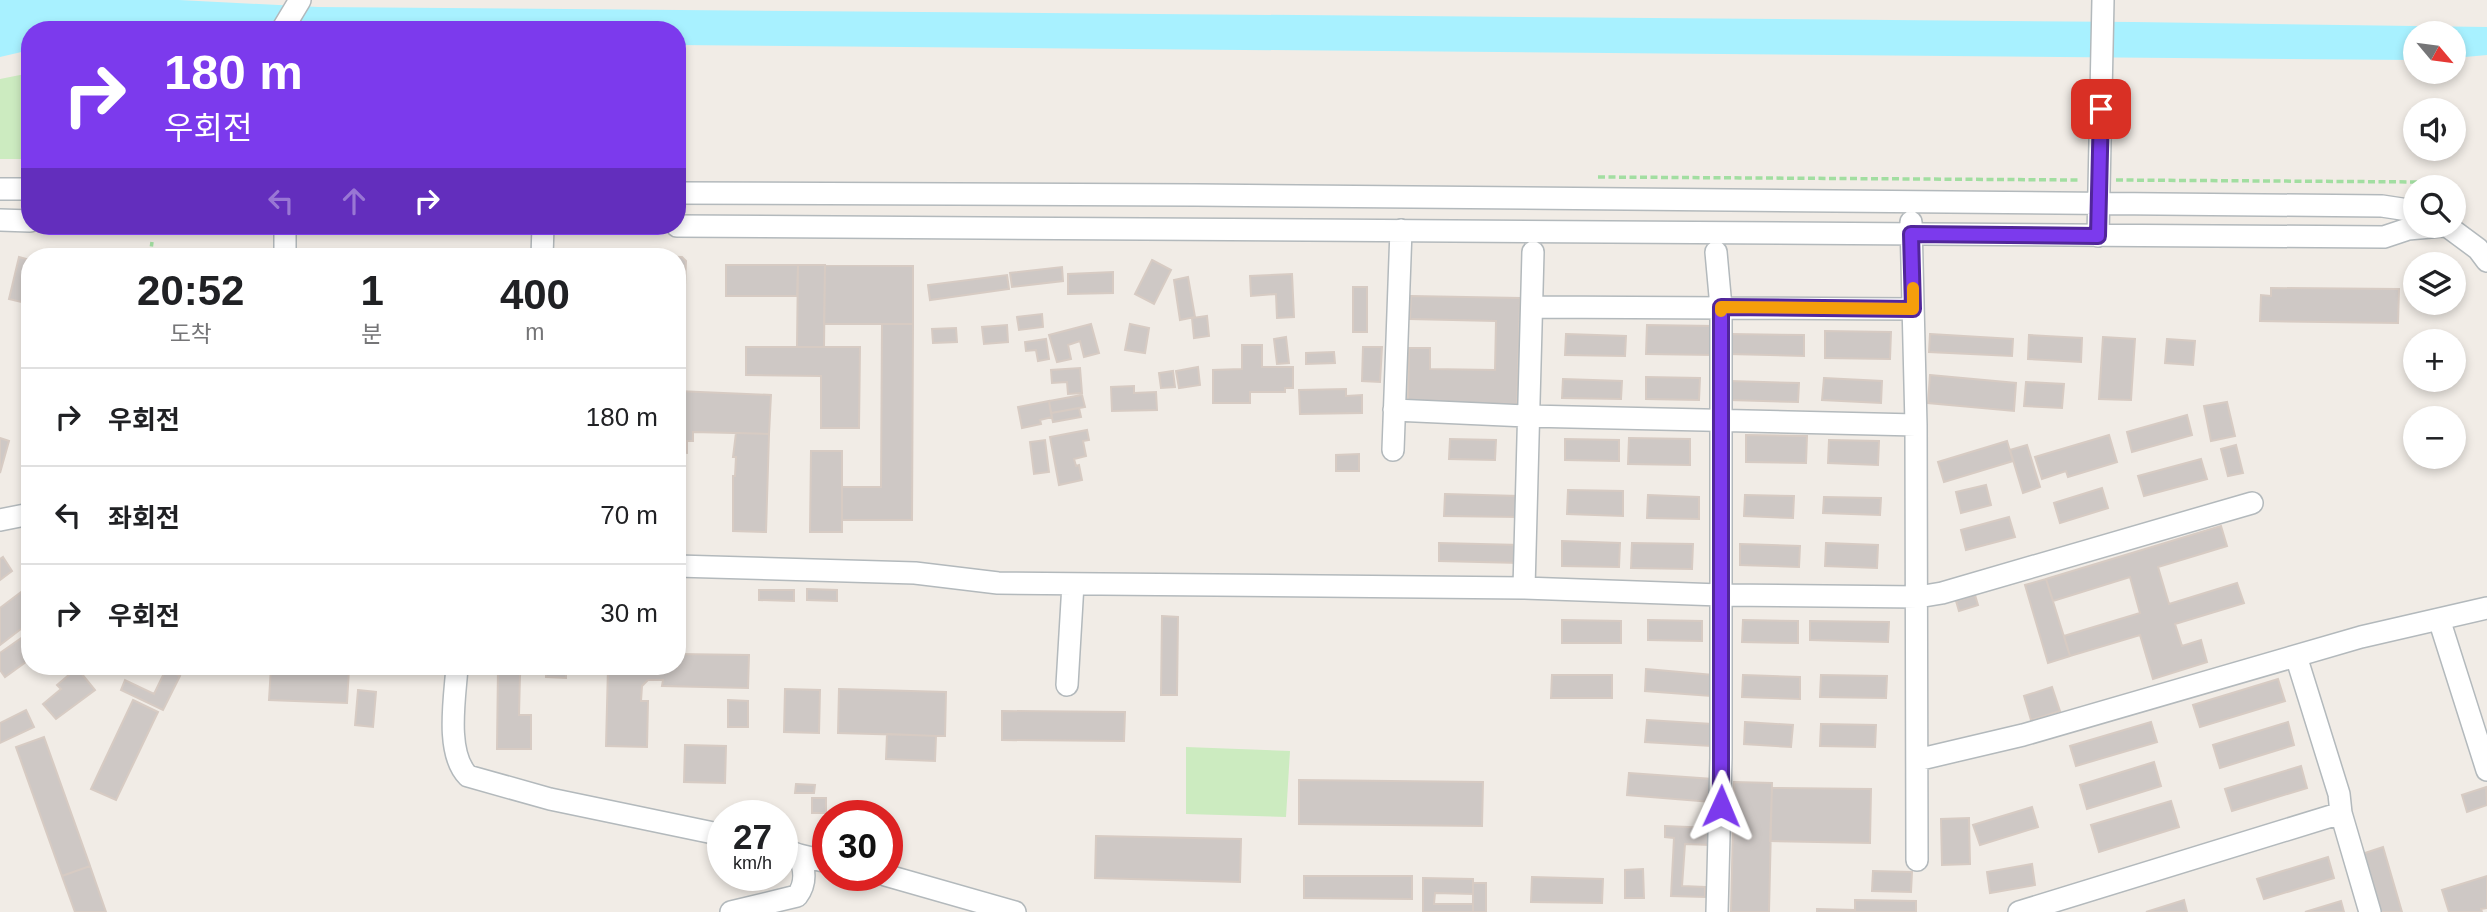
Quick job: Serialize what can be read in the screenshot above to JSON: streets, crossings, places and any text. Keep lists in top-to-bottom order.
{
  "north": "bottom right",
  "page": {
    "map_buttons": ["+", "−"],
    "turn": ["180 m", "우회전"],
    "eta": [
      "20:52",
      "도착",
      "1",
      "분",
      "400",
      "m"
    ],
    "list": [
      {
        "name": "우회전",
        "value": "180 m"
      },
      {
        "name": "좌회전",
        "value": "70 m"
      },
      {
        "name": "우회전",
        "value": "30 m"
      }
    ],
    "speed": "27 km/h",
    "limit": "30"
  }
}
